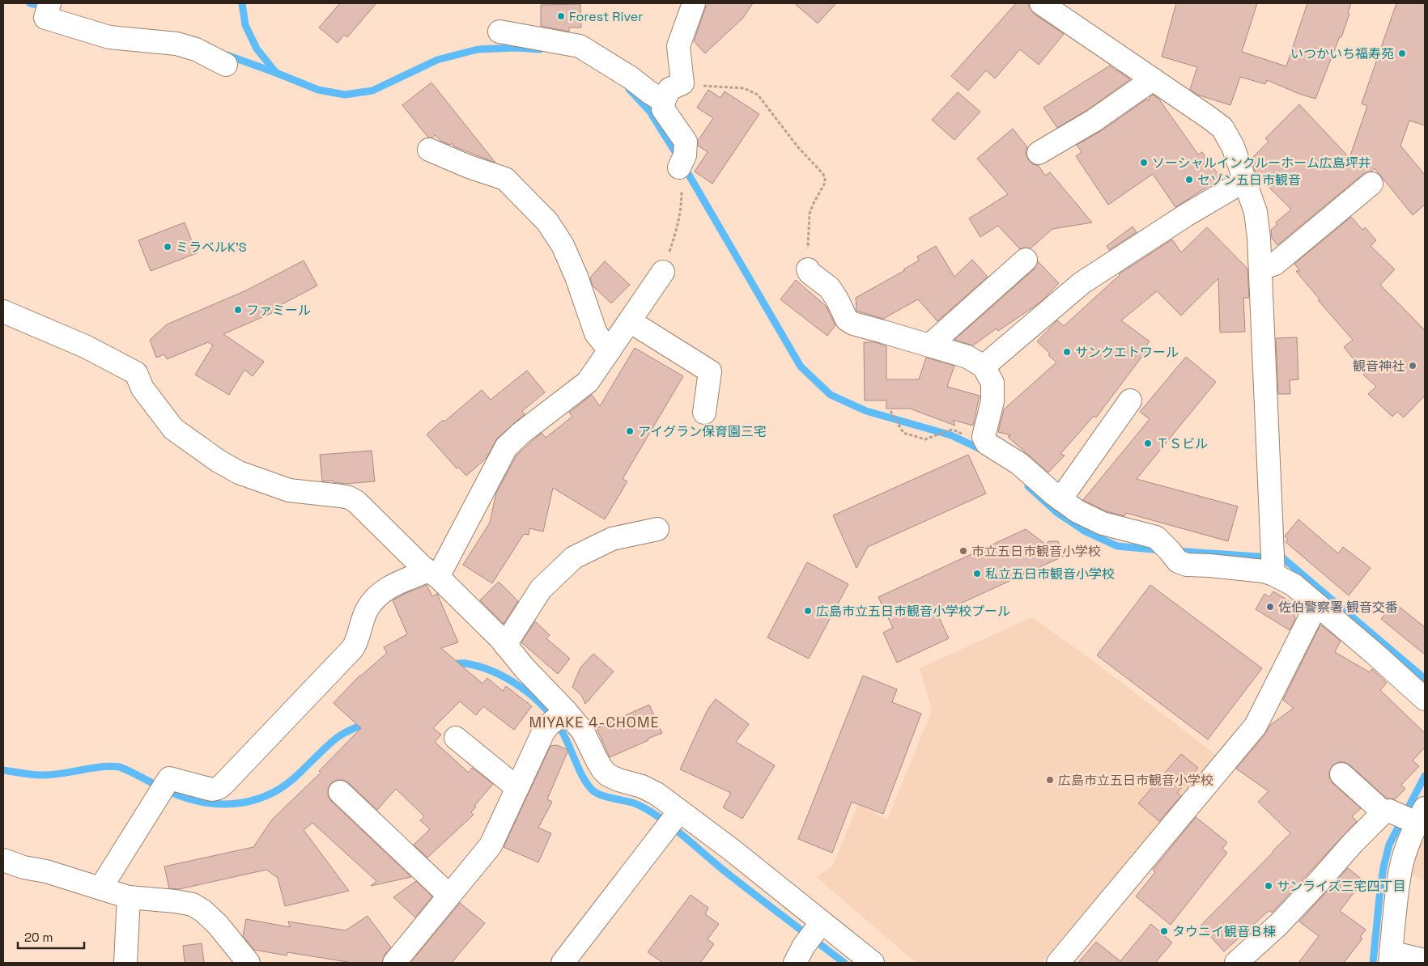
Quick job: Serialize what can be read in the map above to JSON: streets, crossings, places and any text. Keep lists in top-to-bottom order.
{
  "districts": ["MIYAKE 4-CHOME"],
  "places": [
    "Forest River",
    "いつかいち福寿苑",
    "ソーシャルインクルーホーム広島坪井",
    "セゾン五日市観音",
    "ミラベルK’S",
    "ファミール",
    "サンクエトワール",
    "観音神社",
    "アイグラン保育園三宅",
    "ＴＳビル",
    "市立五日市観音小学校",
    "私立五日市観音小学校",
    "佐伯警察署 観音交番",
    "広島市立五日市観音小学校プール",
    "広島市立五日市観音小学校",
    "サンライズ三宅四丁目",
    "タウニイ観音Ｂ棟"
  ],
  "scale_bar": "20 m"
}
